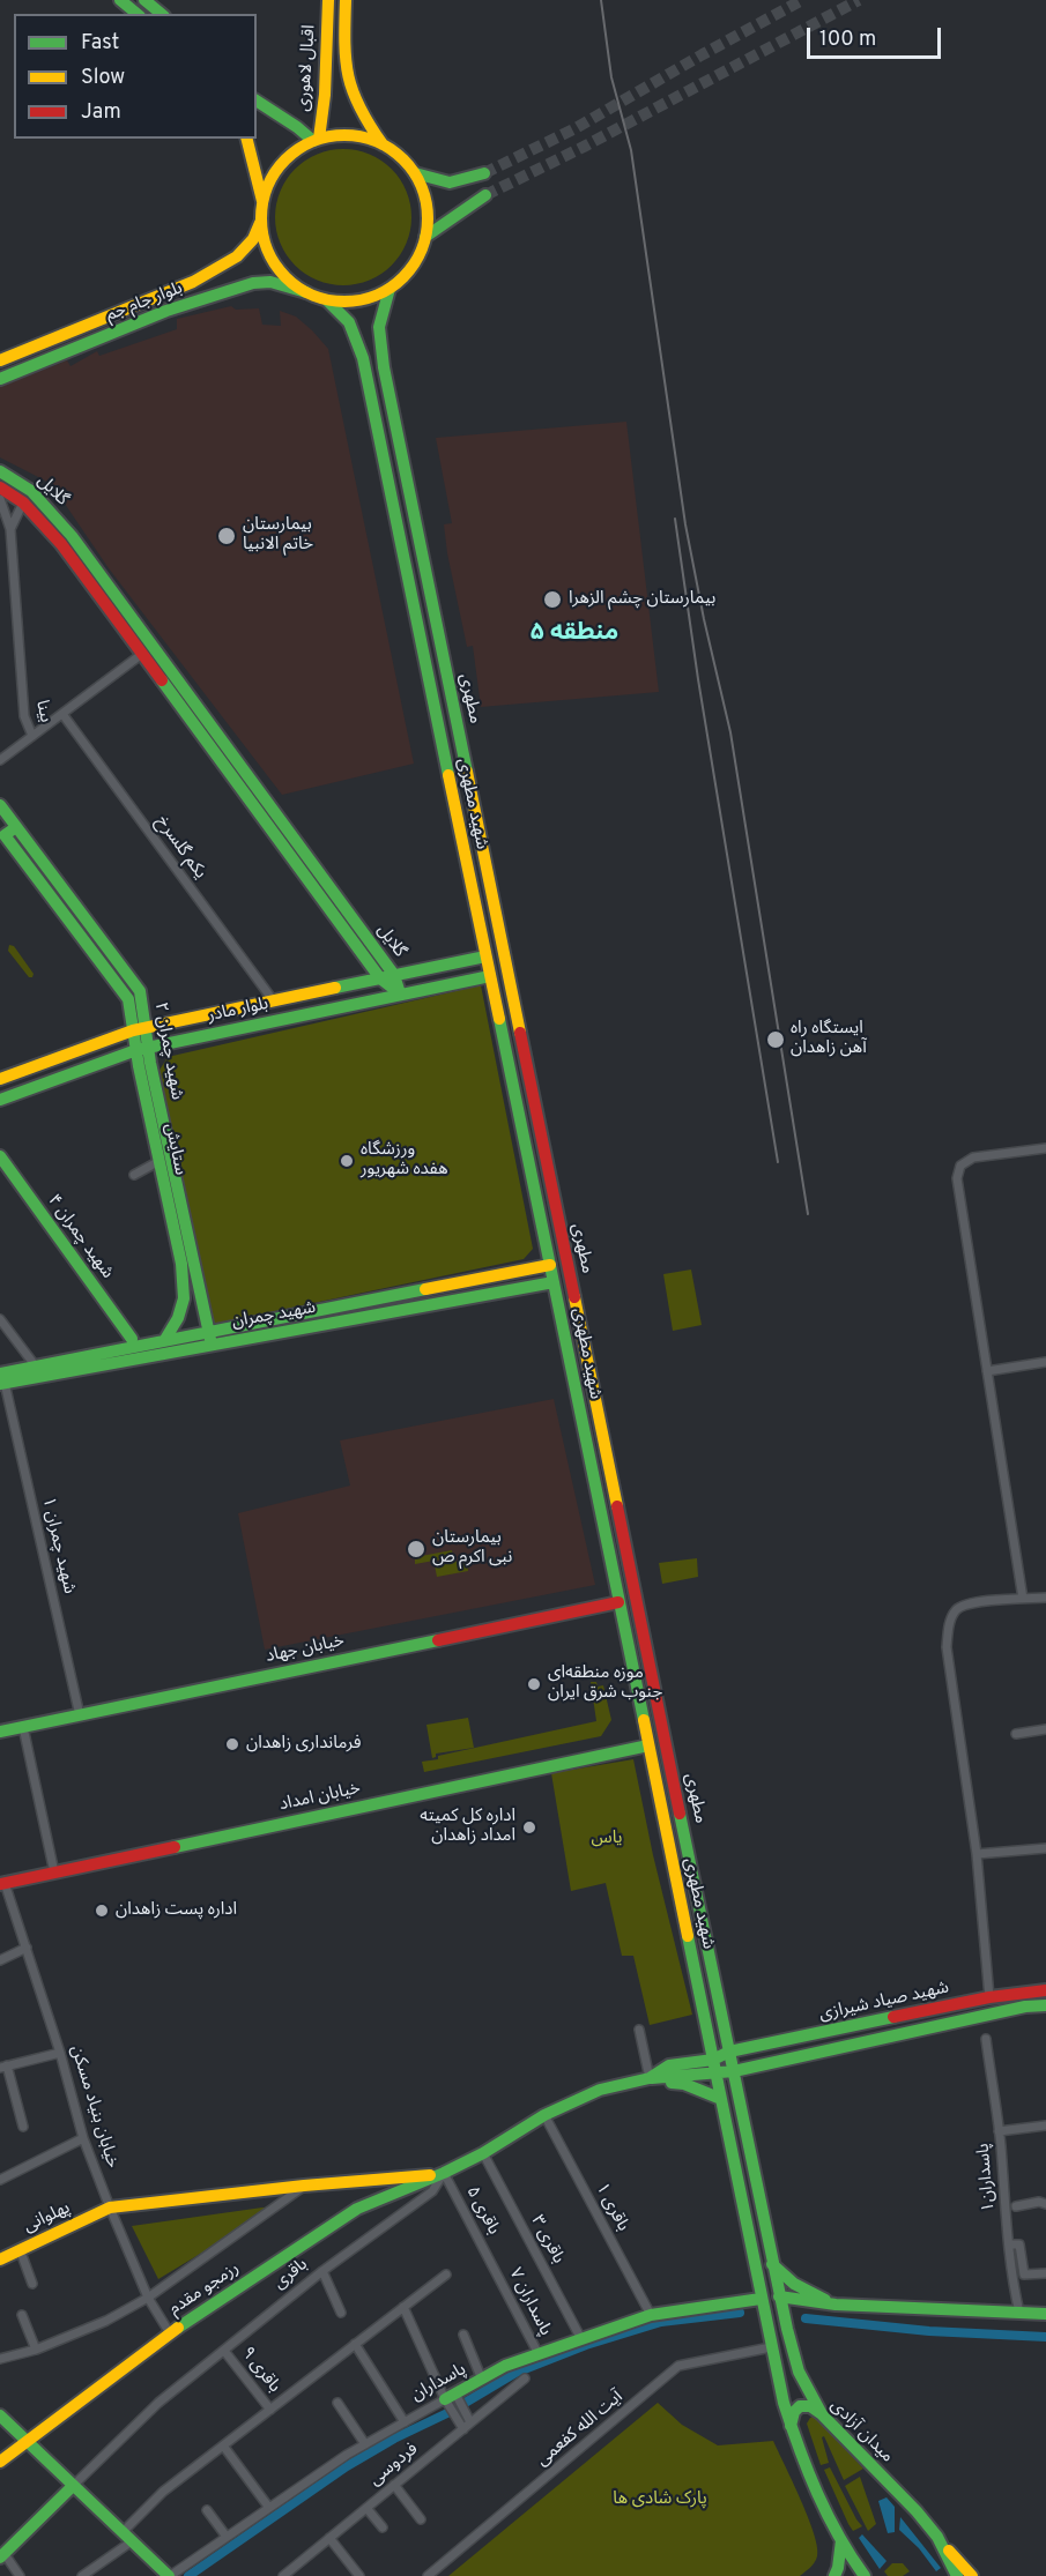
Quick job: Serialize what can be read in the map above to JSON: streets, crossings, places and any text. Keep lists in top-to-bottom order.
{
  "streets": {
    "street": [
      "اقبال لاهوری",
      "بلوار جام جم",
      "گلایل",
      "مطهری",
      "بینا",
      "شهید مطهری",
      "یکم گلسرخ",
      "بلوار مادر",
      "شهید چمران ۲",
      "ستایش",
      "شهید چمران ۴",
      "شهید چمران",
      "شهید چمران ۱",
      "خیابان جهاد",
      "خیابان امداد",
      "شهید صیاد شیرازی",
      "خیابان بنیاد مسکن",
      "پاسداران۱",
      "باقری ۱",
      "باقری ۵",
      "پهلوانی",
      "باقری ۳",
      "باقری",
      "رزمجو مقدم",
      "پاسداران ۷",
      "باقری ۹",
      "پاسداران",
      "آیت الله کفعمی",
      "میدان آزادی",
      "فردوسی"
    ]
  },
  "crossings": [
    ["اقبال لاهوری", "بلوار جام جم"],
    ["اقبال لاهوری", "مطهری"],
    ["اقبال لاهوری", "شهید مطهری"],
    ["بلوار جام جم", "مطهری"],
    ["بلوار جام جم", "شهید مطهری"],
    ["گلایل", "بلوار مادر"],
    ["مطهری", "شهید مطهری"],
    ["مطهری", "خیابان امداد"],
    ["مطهری", "شهید صیاد شیرازی"],
    ["مطهری", "پاسداران"],
    ["شهید مطهری", "بلوار مادر"],
    ["شهید مطهری", "شهید چمران"],
    ["شهید مطهری", "خیابان جهاد"],
    ["شهید مطهری", "خیابان امداد"],
    ["شهید مطهری", "شهید صیاد شیرازی"],
    ["شهید مطهری", "باقری"],
    ["شهید مطهری", "پاسداران"],
    ["شهید مطهری", "آیت الله کفعمی"],
    ["شهید مطهری", "میدان آزادی"],
    ["یکم گلسرخ", "بلوار مادر"],
    ["بلوار مادر", "شهید چمران ۲"],
    ["بلوار مادر", "ستایش"],
    ["شهید چمران ۲", "ستایش"],
    ["شهید چمران ۲", "شهید چمران"],
    ["ستایش", "شهید چمران"],
    ["شهید چمران", "شهید چمران ۱"],
    ["شهید چمران ۱", "خیابان جهاد"],
    ["خیابان امداد", "خیابان بنیاد مسکن"],
    ["شهید صیاد شیرازی", "باقری"],
    ["خیابان بنیاد مسکن", "پهلوانی"],
    ["خیابان بنیاد مسکن", "رزمجو مقدم"],
    ["باقری ۱", "باقری"],
    ["باقری ۱", "پاسداران"],
    ["باقری ۵", "پهلوانی"],
    ["باقری ۵", "باقری"],
    ["باقری ۵", "رزمجو مقدم"],
    ["باقری ۵", "پاسداران ۷"],
    ["پهلوانی", "باقری"],
    ["پهلوانی", "رزمجو مقدم"],
    ["باقری ۳", "باقری"],
    ["باقری ۳", "پاسداران"],
    ["باقری", "رزمجو مقدم"],
    ["باقری", "باقری ۹"],
    ["پاسداران ۷", "پاسداران"]
  ],
  "districts": ["منطقه ۵"],
  "parks": ["یاس", "پارک شادی ها"],
  "places": [
    "بیمارستان خاتم الانبیا",
    "بیمارستان چشم الزهرا",
    "ایستگاه راه آهن زاهدان",
    "ورزشگاه هفده شهریور",
    "بیمارستان نبی اکرم ص",
    "موزه منطقه‌ای جنوب شرق ایران",
    "فرمانداری زاهدان",
    "اداره کل کمیته امداد زاهدان",
    "اداره پست زاهدان"
  ],
  "legend": ["Fast", "Slow", "Jam"],
  "scale_bar": "100 m"
}
